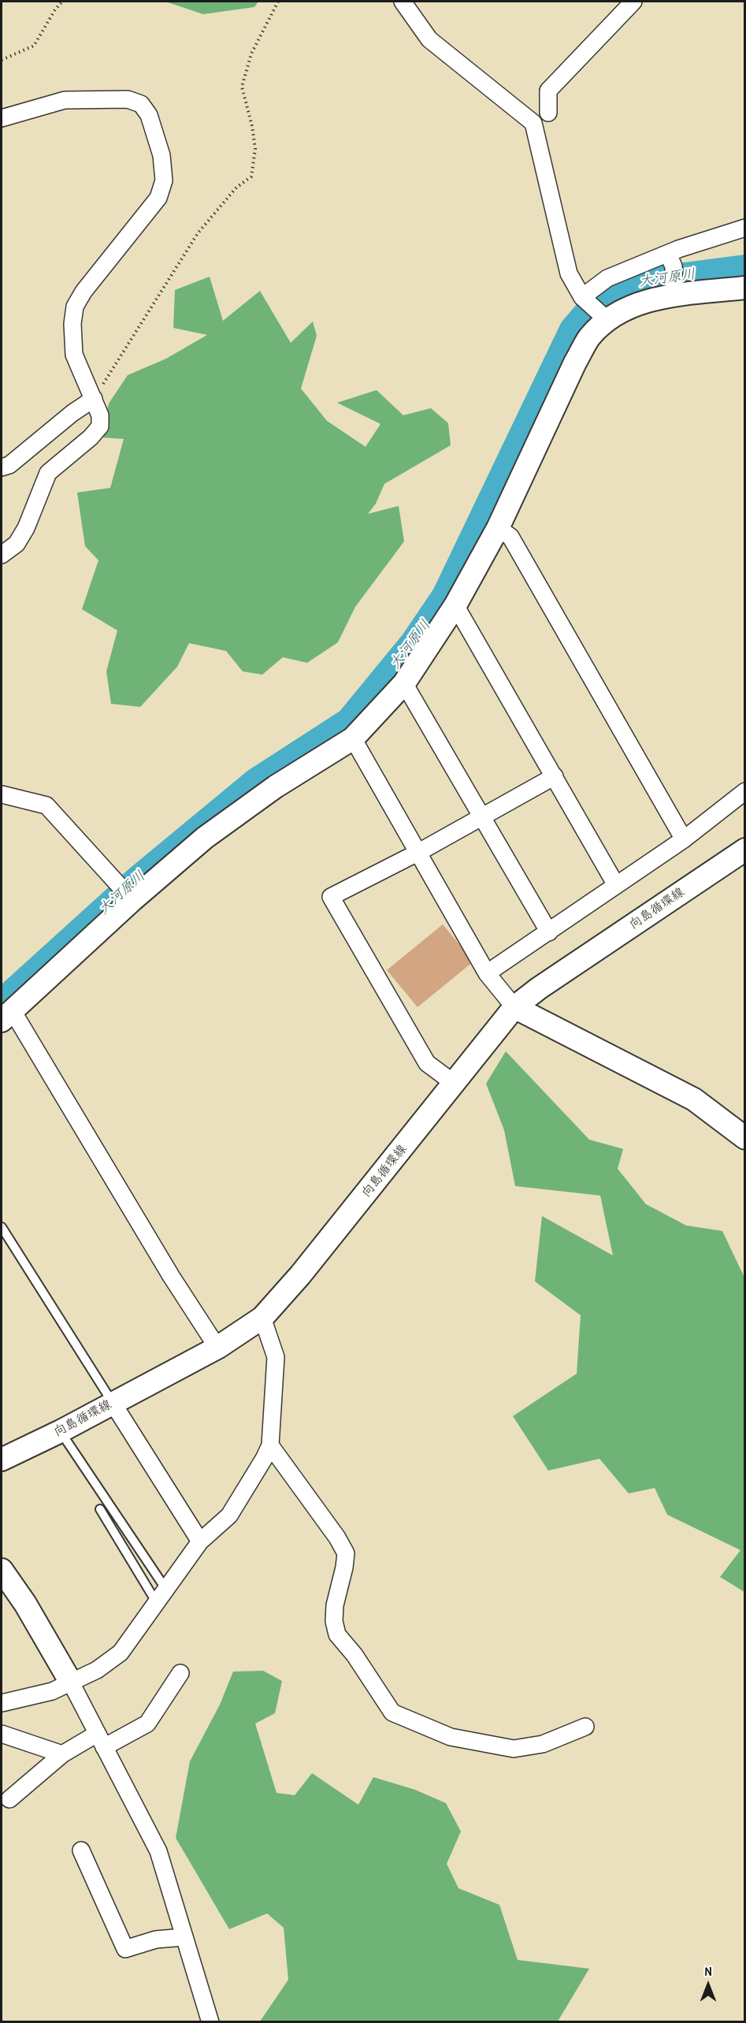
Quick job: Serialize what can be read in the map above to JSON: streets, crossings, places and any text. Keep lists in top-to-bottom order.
{
  "streets": {
    "street": ["向島循環線"]
  },
  "water": ["大河原川"],
  "north": "top"
}
